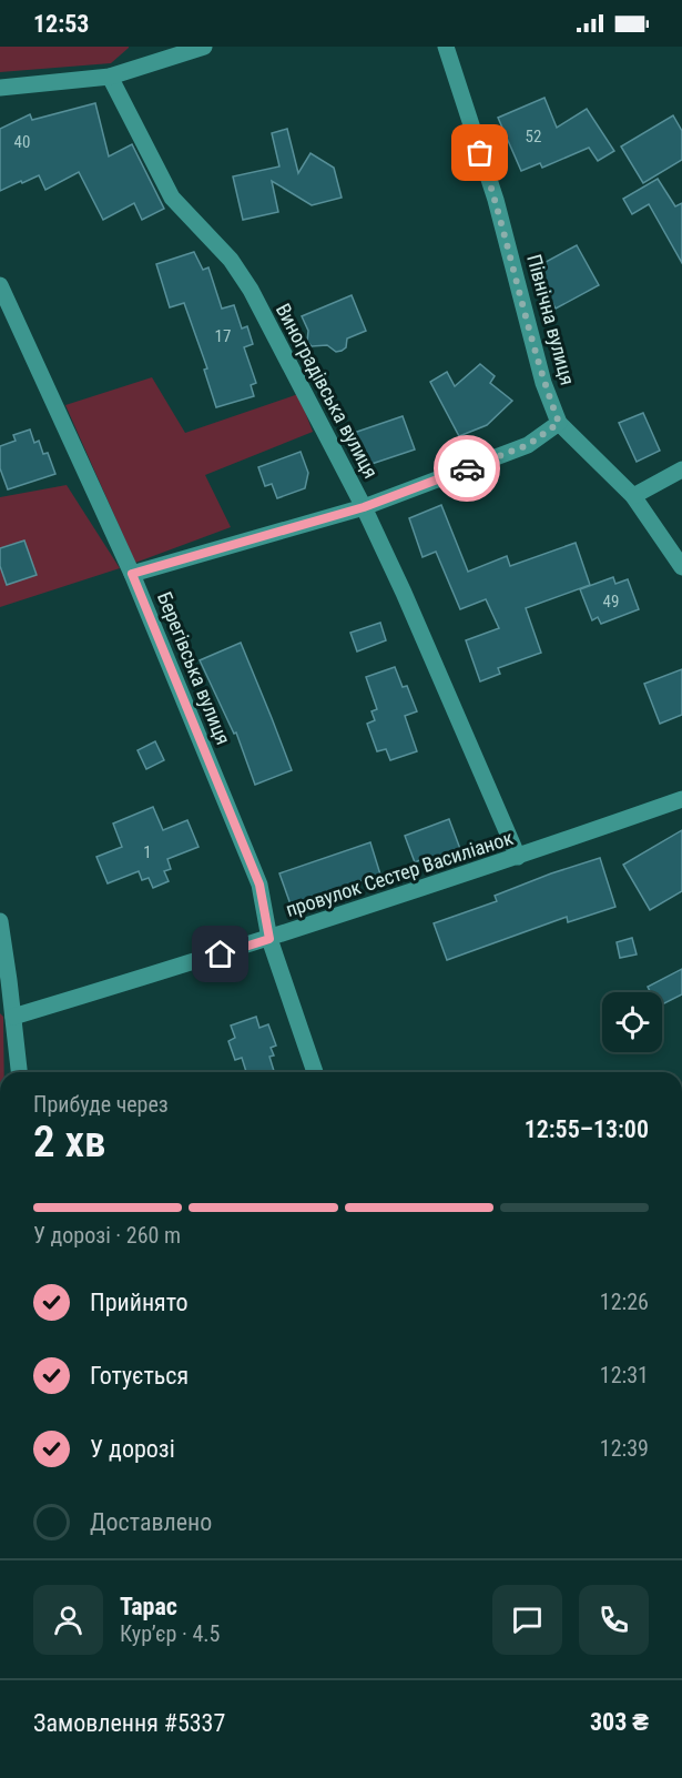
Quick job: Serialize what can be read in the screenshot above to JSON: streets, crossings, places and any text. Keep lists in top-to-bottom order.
{
  "streets": {
    "street": [
      "Північна вулиця",
      "Виноградівська вулиця",
      "Берегівська вулиця",
      "провулок Сестер Василіанок"
    ]
  },
  "crossings": [
    ["Виноградівська вулиця", "провулок Сестер Василіанок"],
    ["Берегівська вулиця", "провулок Сестер Василіанок"]
  ],
  "house_numbers": [
    "52",
    "40",
    "17",
    "49",
    "1"
  ],
  "page": {
    "status": "12:53",
    "heading": ["2 хв", "Прибуде через", "12:55–13:00"],
    "panel": [
      "Тарас",
      "Кур’єр · 4.5",
      "Замовлення #5337",
      "303 ₴"
    ],
    "bar": "У дорозі · 260 m",
    "list": [
      ["Прийнято", "12:26"],
      ["Готується", "12:31"],
      ["У дорозі", "12:39"],
      "Доставлено"
    ]
  }
}
